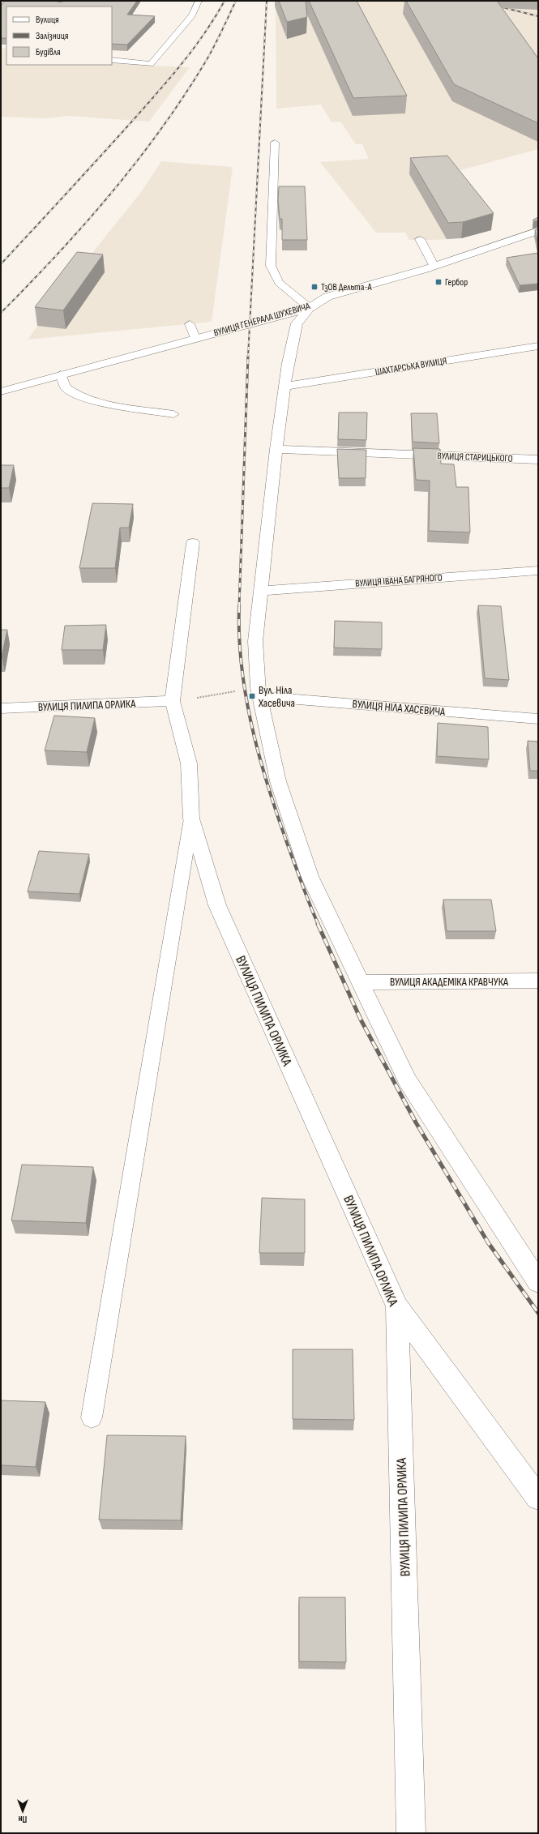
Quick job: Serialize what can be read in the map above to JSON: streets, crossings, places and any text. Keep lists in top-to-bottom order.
{
  "streets": {
    "street": [
      "ВУЛИЦЯ ГЕНЕРАЛА ШУХЕВИЧА",
      "ШАХТАРСЬКА ВУЛИЦЯ",
      "ВУЛИЦЯ СТАРИЦЬКОГО",
      "ВУЛИЦЯ ІВАНА БАГРЯНОГО",
      "ВУЛИЦЯ ПИЛИПА ОРЛИКА",
      "ВУЛИЦЯ НІЛА ХАСЕВИЧА",
      "ВУЛИЦЯ АКАДЕМІКА КРАВЧУКА"
    ]
  },
  "places": {
    "transit": ["Гербор", "ТзОВ Дельта-А", "Вул. Ніла Хасевича"]
  },
  "legend": ["Вулиця", "Залізниця", "Будівля"],
  "north": "bottom"
}
